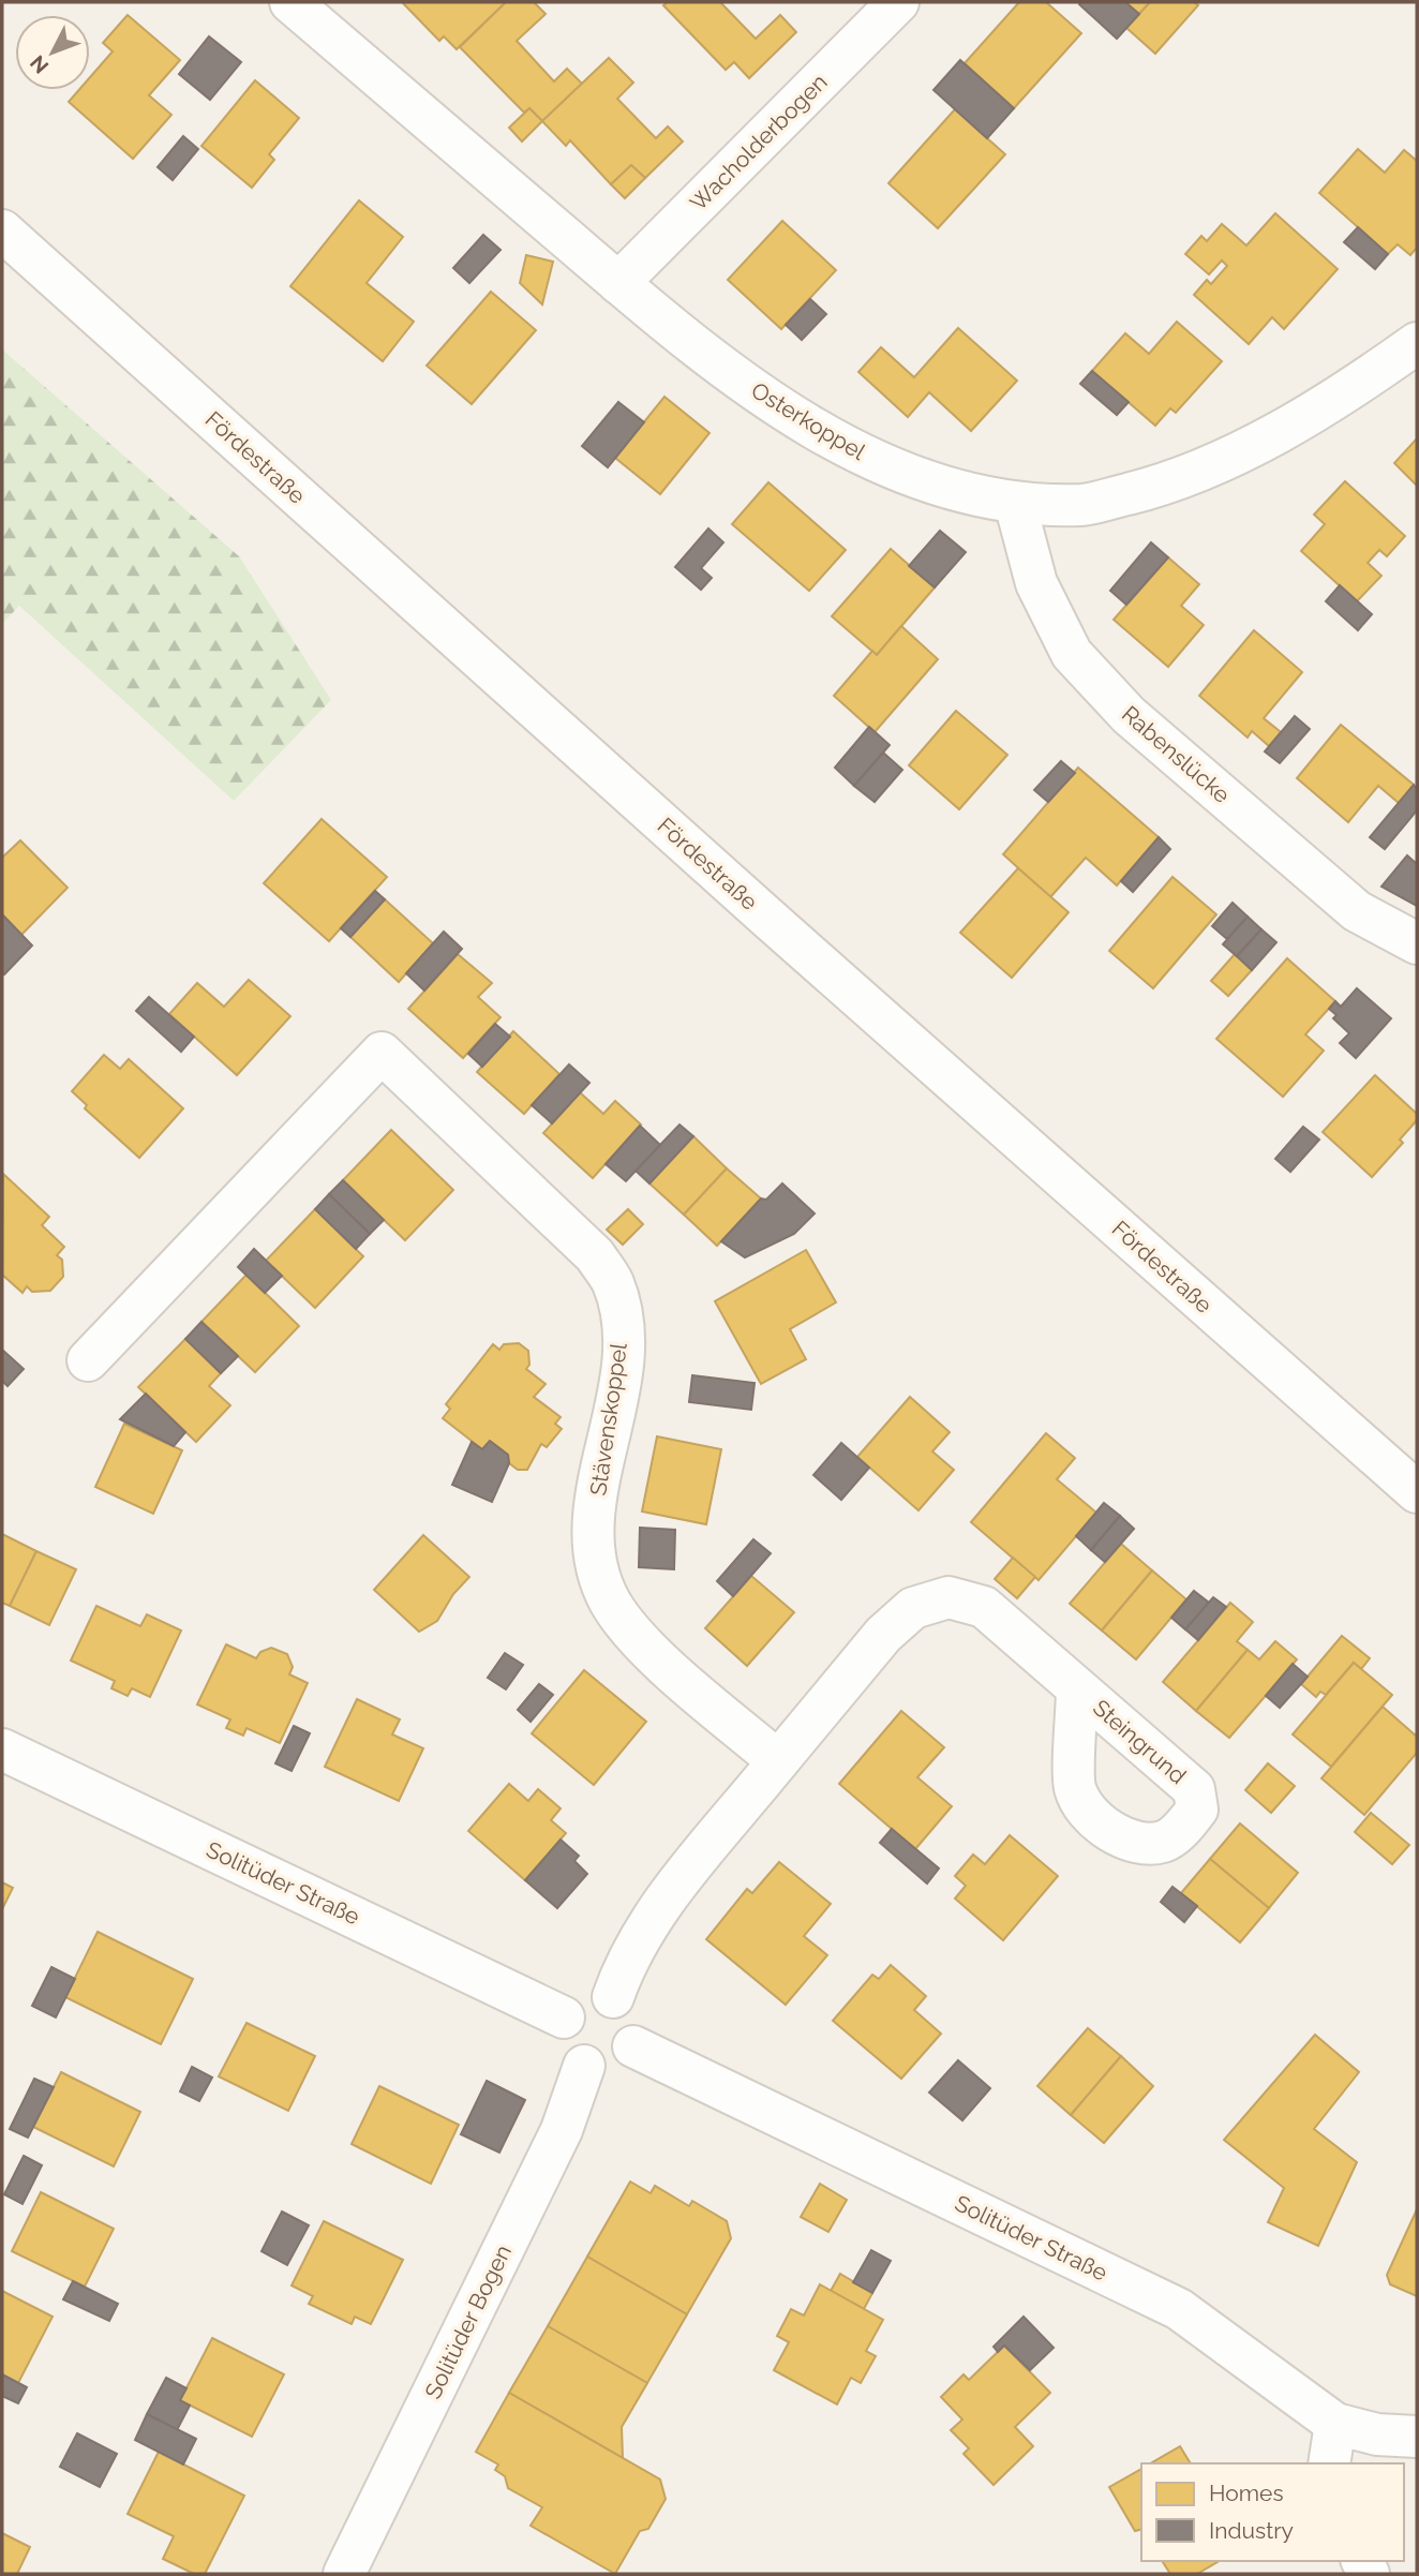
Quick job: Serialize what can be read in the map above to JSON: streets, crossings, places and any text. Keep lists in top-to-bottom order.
{
  "streets": {
    "street": [
      "Wacholderbogen",
      "Osterkoppel",
      "Fördestraße",
      "Rabenslücke",
      "Stävenskoppel",
      "Steingrund",
      "Solitüder Straße",
      "Solitüder Bogen"
    ]
  },
  "crossings": [
    ["Wacholderbogen", "Osterkoppel"],
    ["Osterkoppel", "Rabenslücke"],
    ["Stävenskoppel", "Steingrund"],
    ["Solitüder Straße", "Solitüder Bogen"]
  ],
  "legend": ["Homes", "Industry"],
  "north": "bottom left"
}
